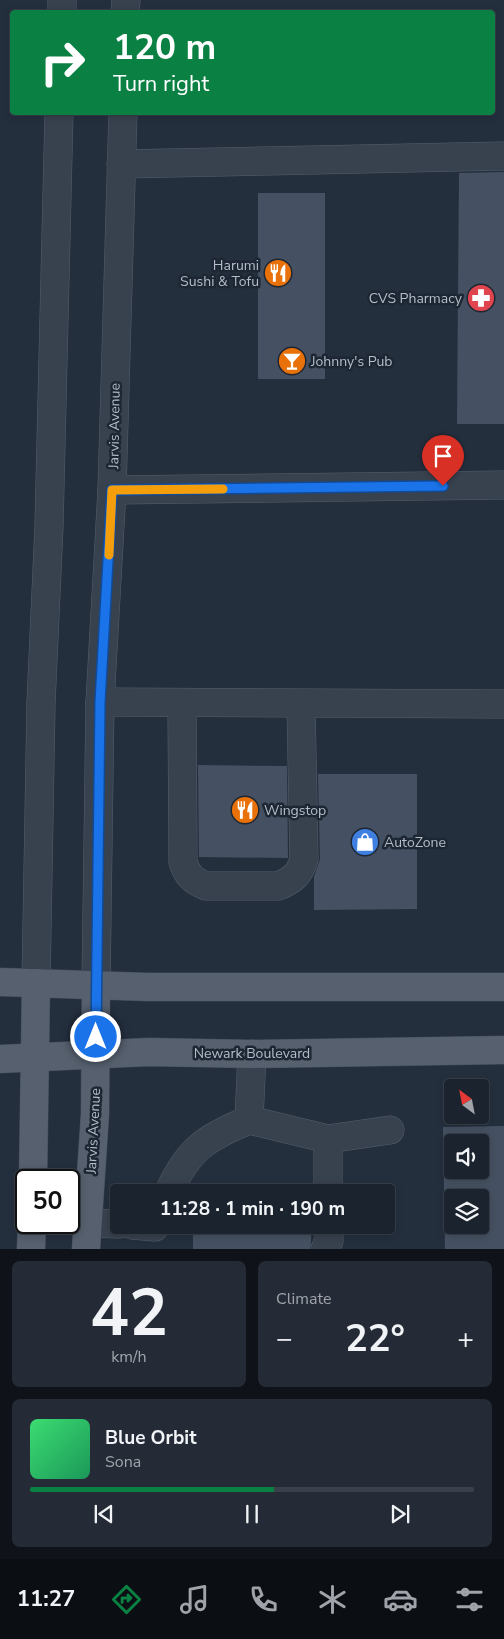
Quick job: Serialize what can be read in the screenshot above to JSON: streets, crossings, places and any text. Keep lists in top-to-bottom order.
{
  "streets": {
    "main road": ["Jarvis Avenue", "Newark Boulevard"]
  },
  "crossings": [
    ["Jarvis Avenue", "Newark Boulevard"]
  ],
  "places": {
    "restaurant": ["Harumi Sushi & Tofu", "Wingstop"],
    "pharmacy": ["CVS Pharmacy"],
    "bar": ["Johnny's Pub"],
    "shop": ["AutoZone"]
  },
  "north": "top left",
  "page": {
    "turn": ["120 m", "Turn right"],
    "limit": "50",
    "trip": "11:28 · 1 min · 190 m",
    "tile": [
      ["42", "km/h"],
      "Climate"
    ],
    "heat": ["−", "22°", "+"],
    "song": ["Blue Orbit", "Sona"],
    "tabs": "11:27"
  }
}
